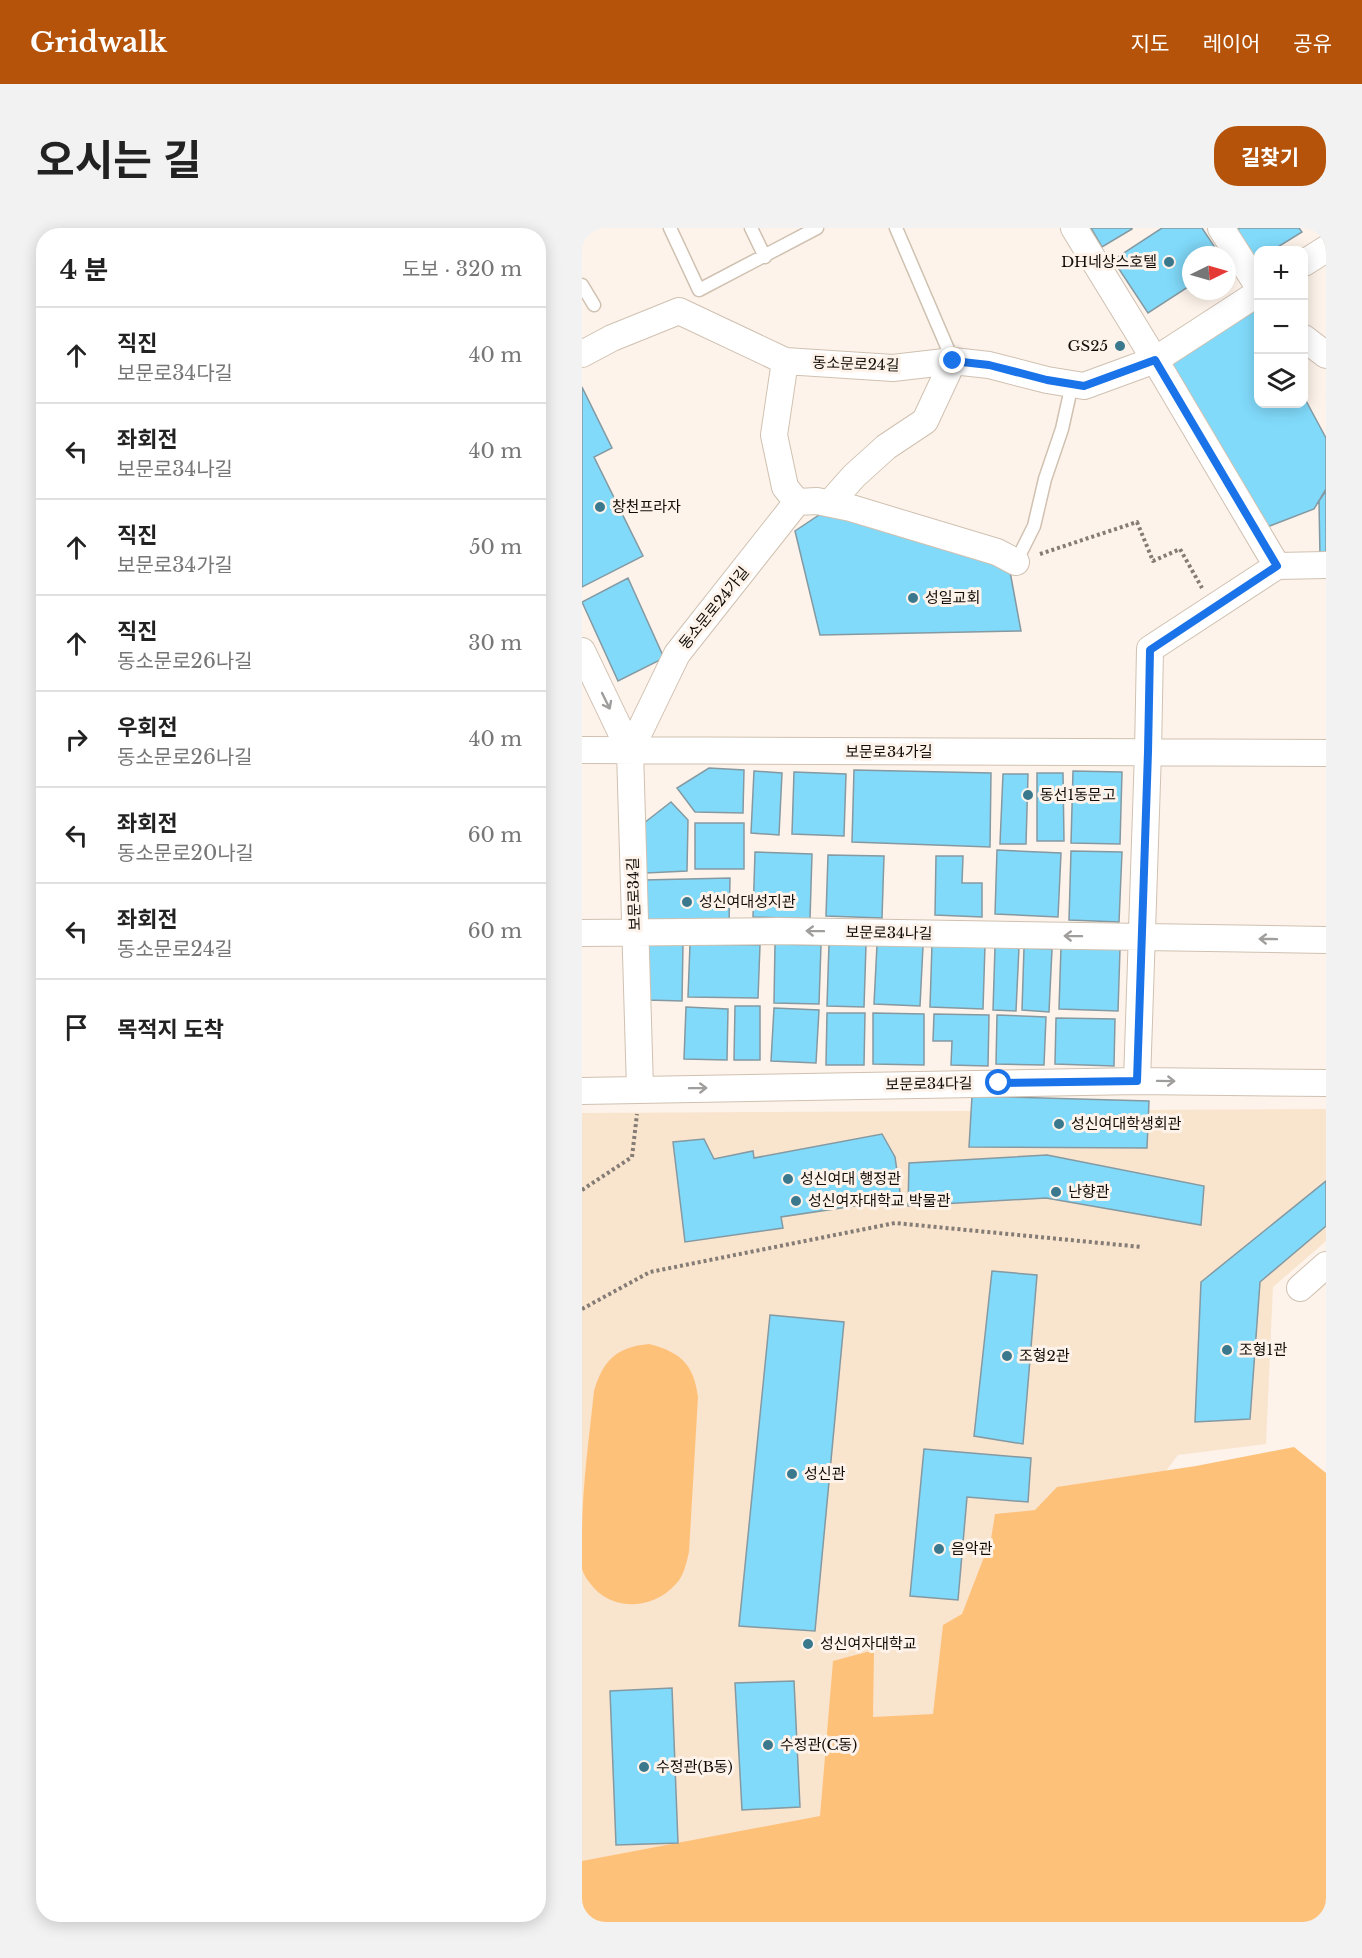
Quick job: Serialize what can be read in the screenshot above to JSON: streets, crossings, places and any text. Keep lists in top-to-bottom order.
{
  "streets": {
    "street": [
      "동소문로24길",
      "동소문로24가길",
      "보문로34가길",
      "보문로34길",
      "보문로34나길",
      "보문로34다길"
    ]
  },
  "crossings": [
    ["동소문로24가길", "보문로34가길"],
    ["동소문로24가길", "보문로34길"],
    ["보문로34가길", "보문로34길"],
    ["보문로34길", "보문로34나길"],
    ["보문로34길", "보문로34다길"]
  ],
  "one_way": ["보문로34나길", "보문로34다길"],
  "places": [
    "DH네상스호텔",
    "GS25",
    "창천프라자",
    "성일교회",
    "동선1동문고",
    "성신여대성지관",
    "성신여대학생회관",
    "성신여대 행정관",
    "난향관",
    "성신여자대학교 박물관",
    "조형1관",
    "조형2관",
    "성신관",
    "음악관",
    "성신여자대학교",
    "수정관(C동)",
    "수정관(B동)"
  ],
  "north": "right",
  "page": {
    "header": "Gridwalk",
    "nav": ["지도", "레이어", "공유"],
    "title": "오시는 길",
    "buttons": "길찾기",
    "heading": ["4 분", "도보 · 320 m"],
    "map_buttons": ["+", "−"],
    "list": [
      ["직진", "보문로34다길", "40 m"],
      ["좌회전", "보문로34나길", "40 m"],
      ["직진", "보문로34가길", "50 m"],
      ["직진", "동소문로26나길", "30 m"],
      ["우회전", "동소문로26나길", "40 m"],
      ["좌회전", "동소문로20나길", "60 m"],
      ["좌회전", "동소문로24길", "60 m"],
      "목적지 도착"
    ]
  }
}
